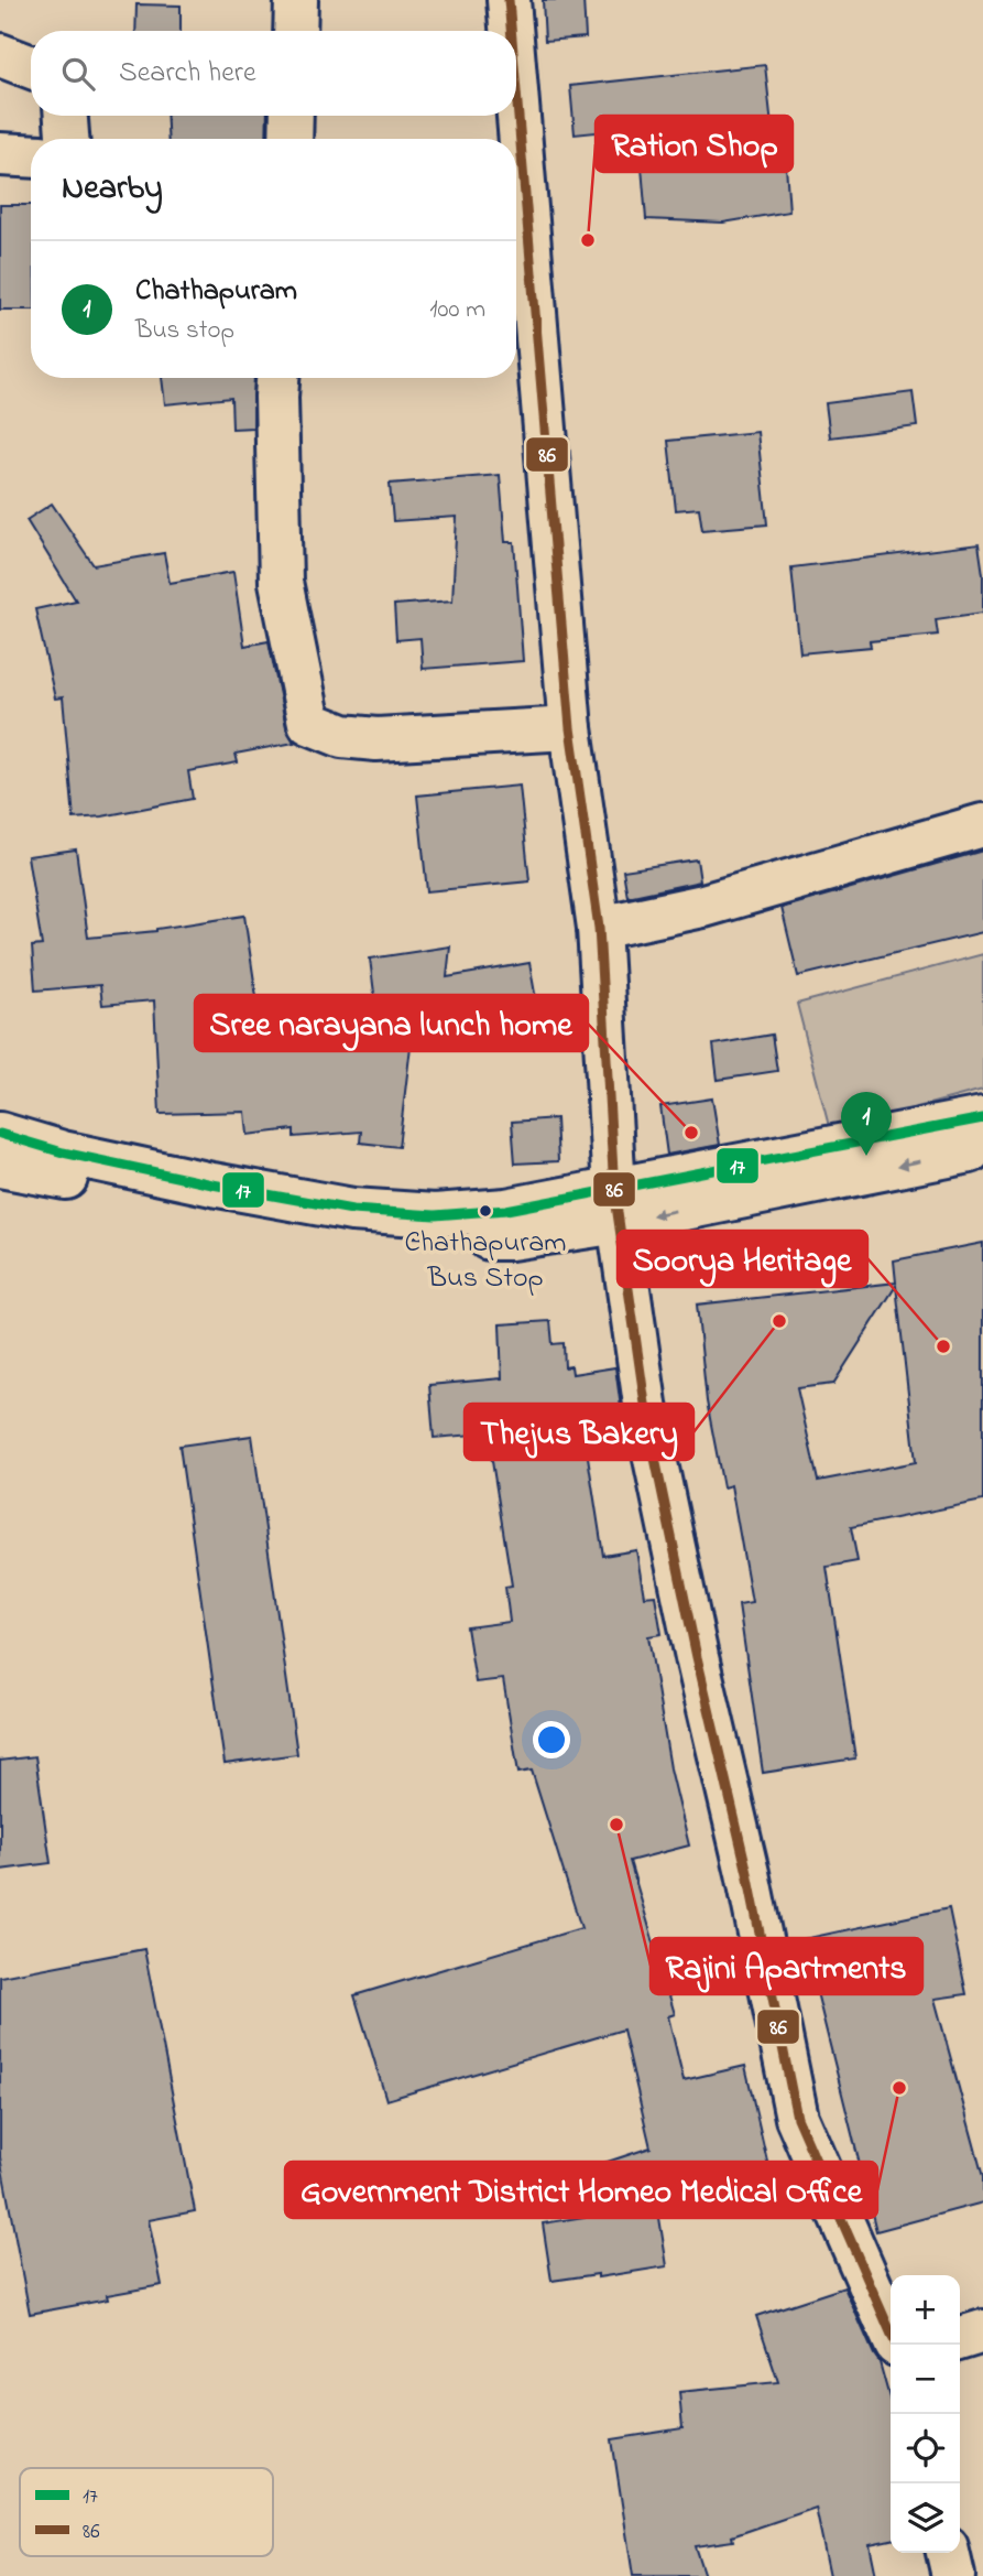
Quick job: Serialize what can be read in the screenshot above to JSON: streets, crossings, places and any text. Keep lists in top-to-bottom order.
{
  "places": [
    "Ration Shop",
    "Sree narayana lunch home",
    "Chathapuram Bus Stop",
    "Thejus Bakery",
    "Soorya Heritage",
    "Rajini Apartments",
    "Government District Homeo Medical Office"
  ],
  "lines": ["transit line 86", "transit line 17"],
  "legend": ["17", "86"],
  "page": {
    "search": "Search here",
    "heading": "Nearby",
    "list": [
      {
        "mark": "1",
        "name": "Chathapuram",
        "note": "Bus stop",
        "value": "100 m"
      }
    ],
    "pins": "1",
    "map_buttons": ["+", "−"]
  }
}
